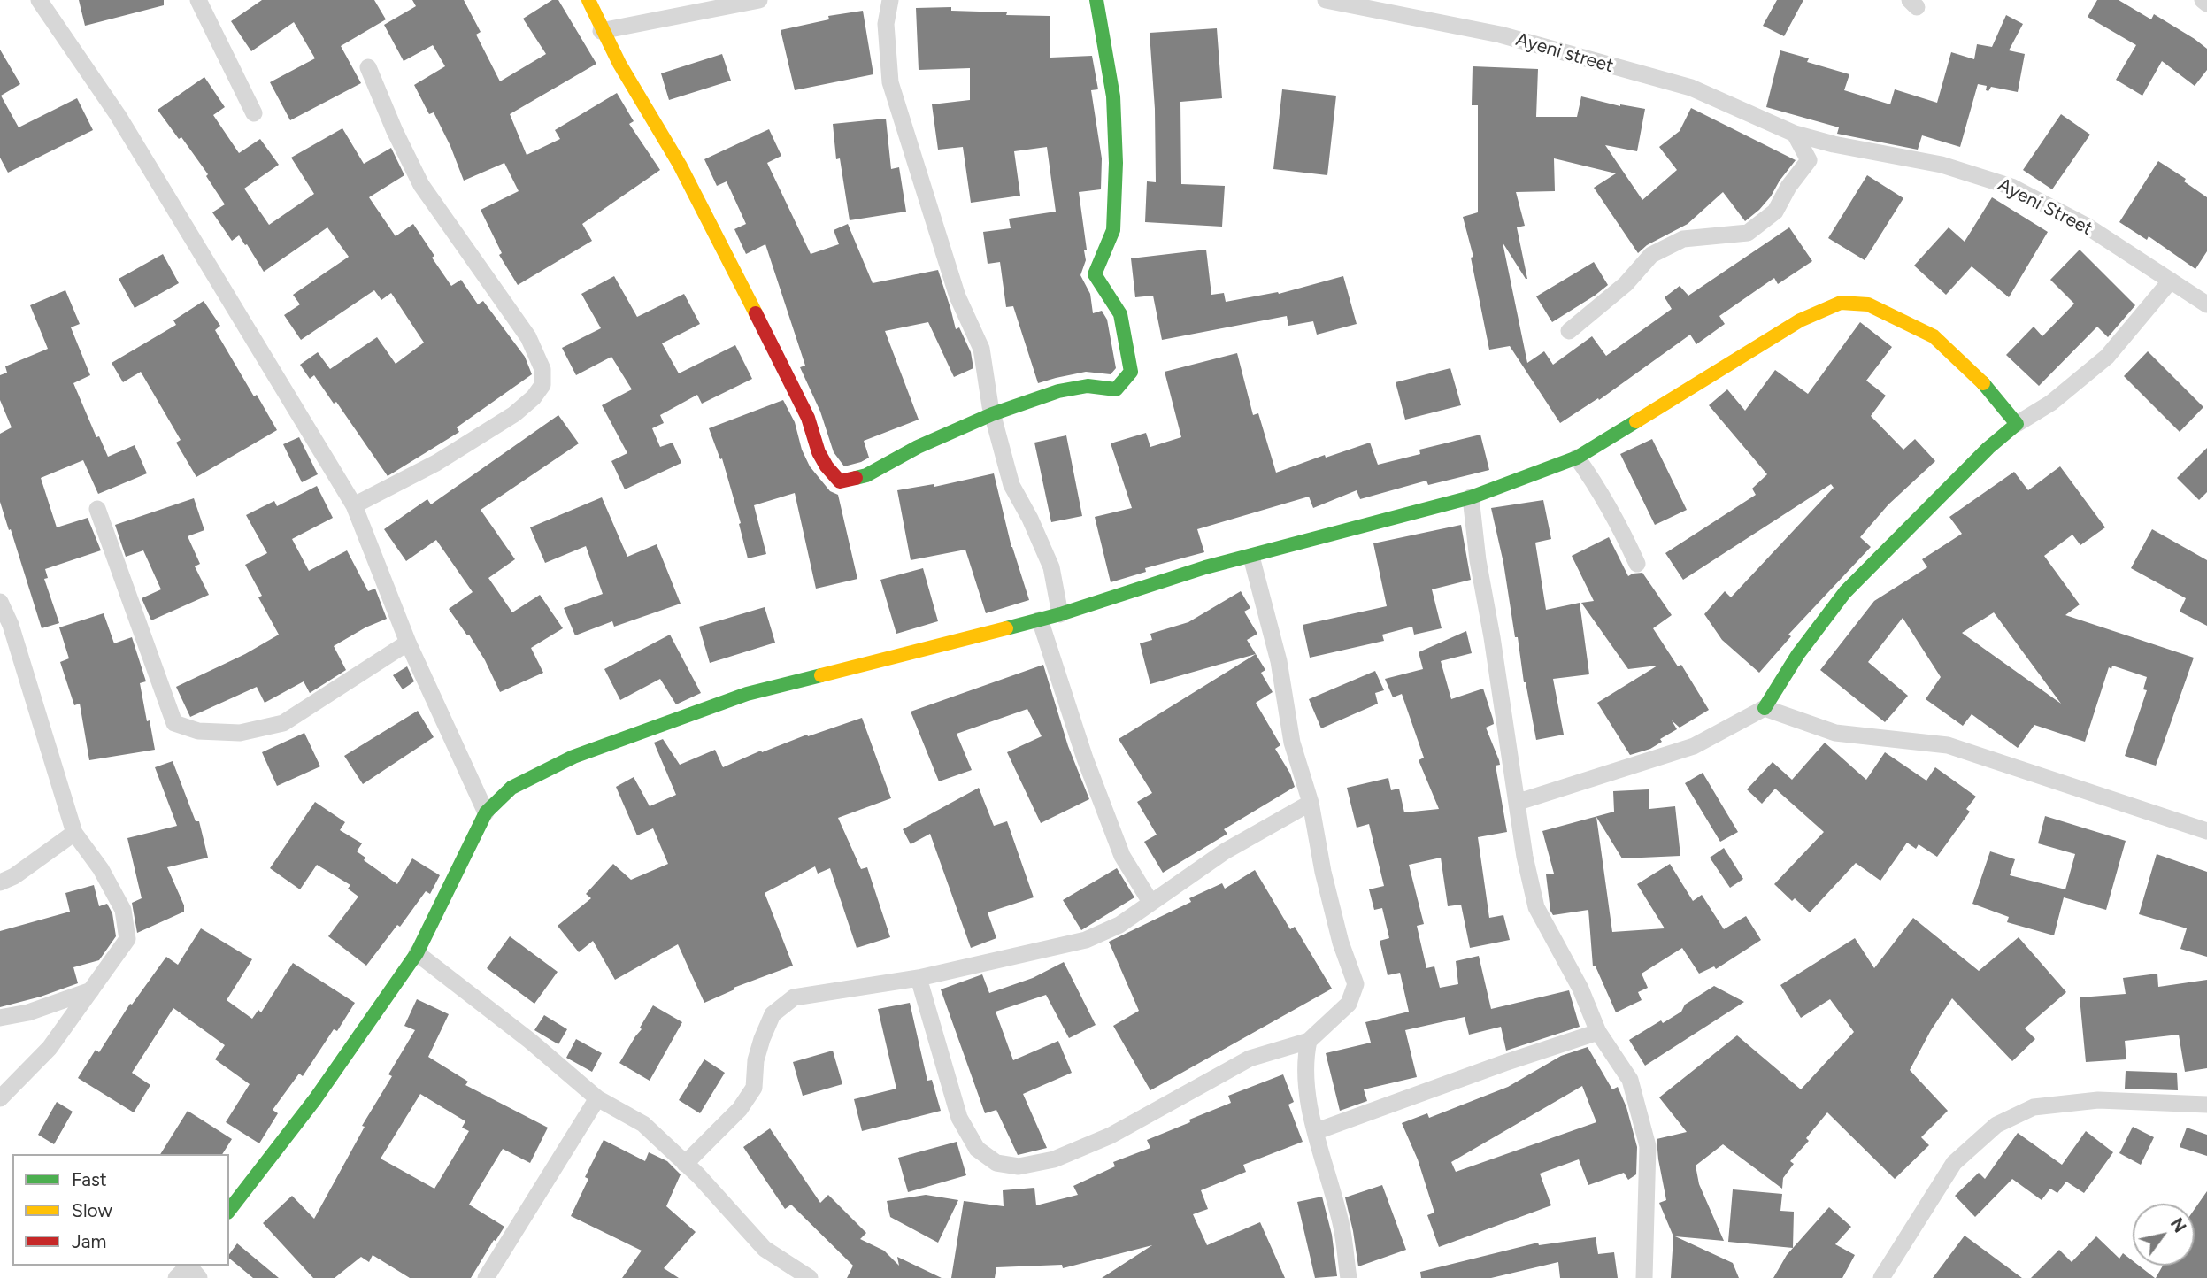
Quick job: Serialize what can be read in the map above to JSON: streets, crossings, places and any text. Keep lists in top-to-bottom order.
{
  "streets": {
    "street": ["Ayeni street", "Ayeni Street"]
  },
  "crossings": [
    ["Ayeni street", "Ayeni Street"]
  ],
  "legend": ["Fast", "Slow", "Jam"],
  "north": "top right"
}
